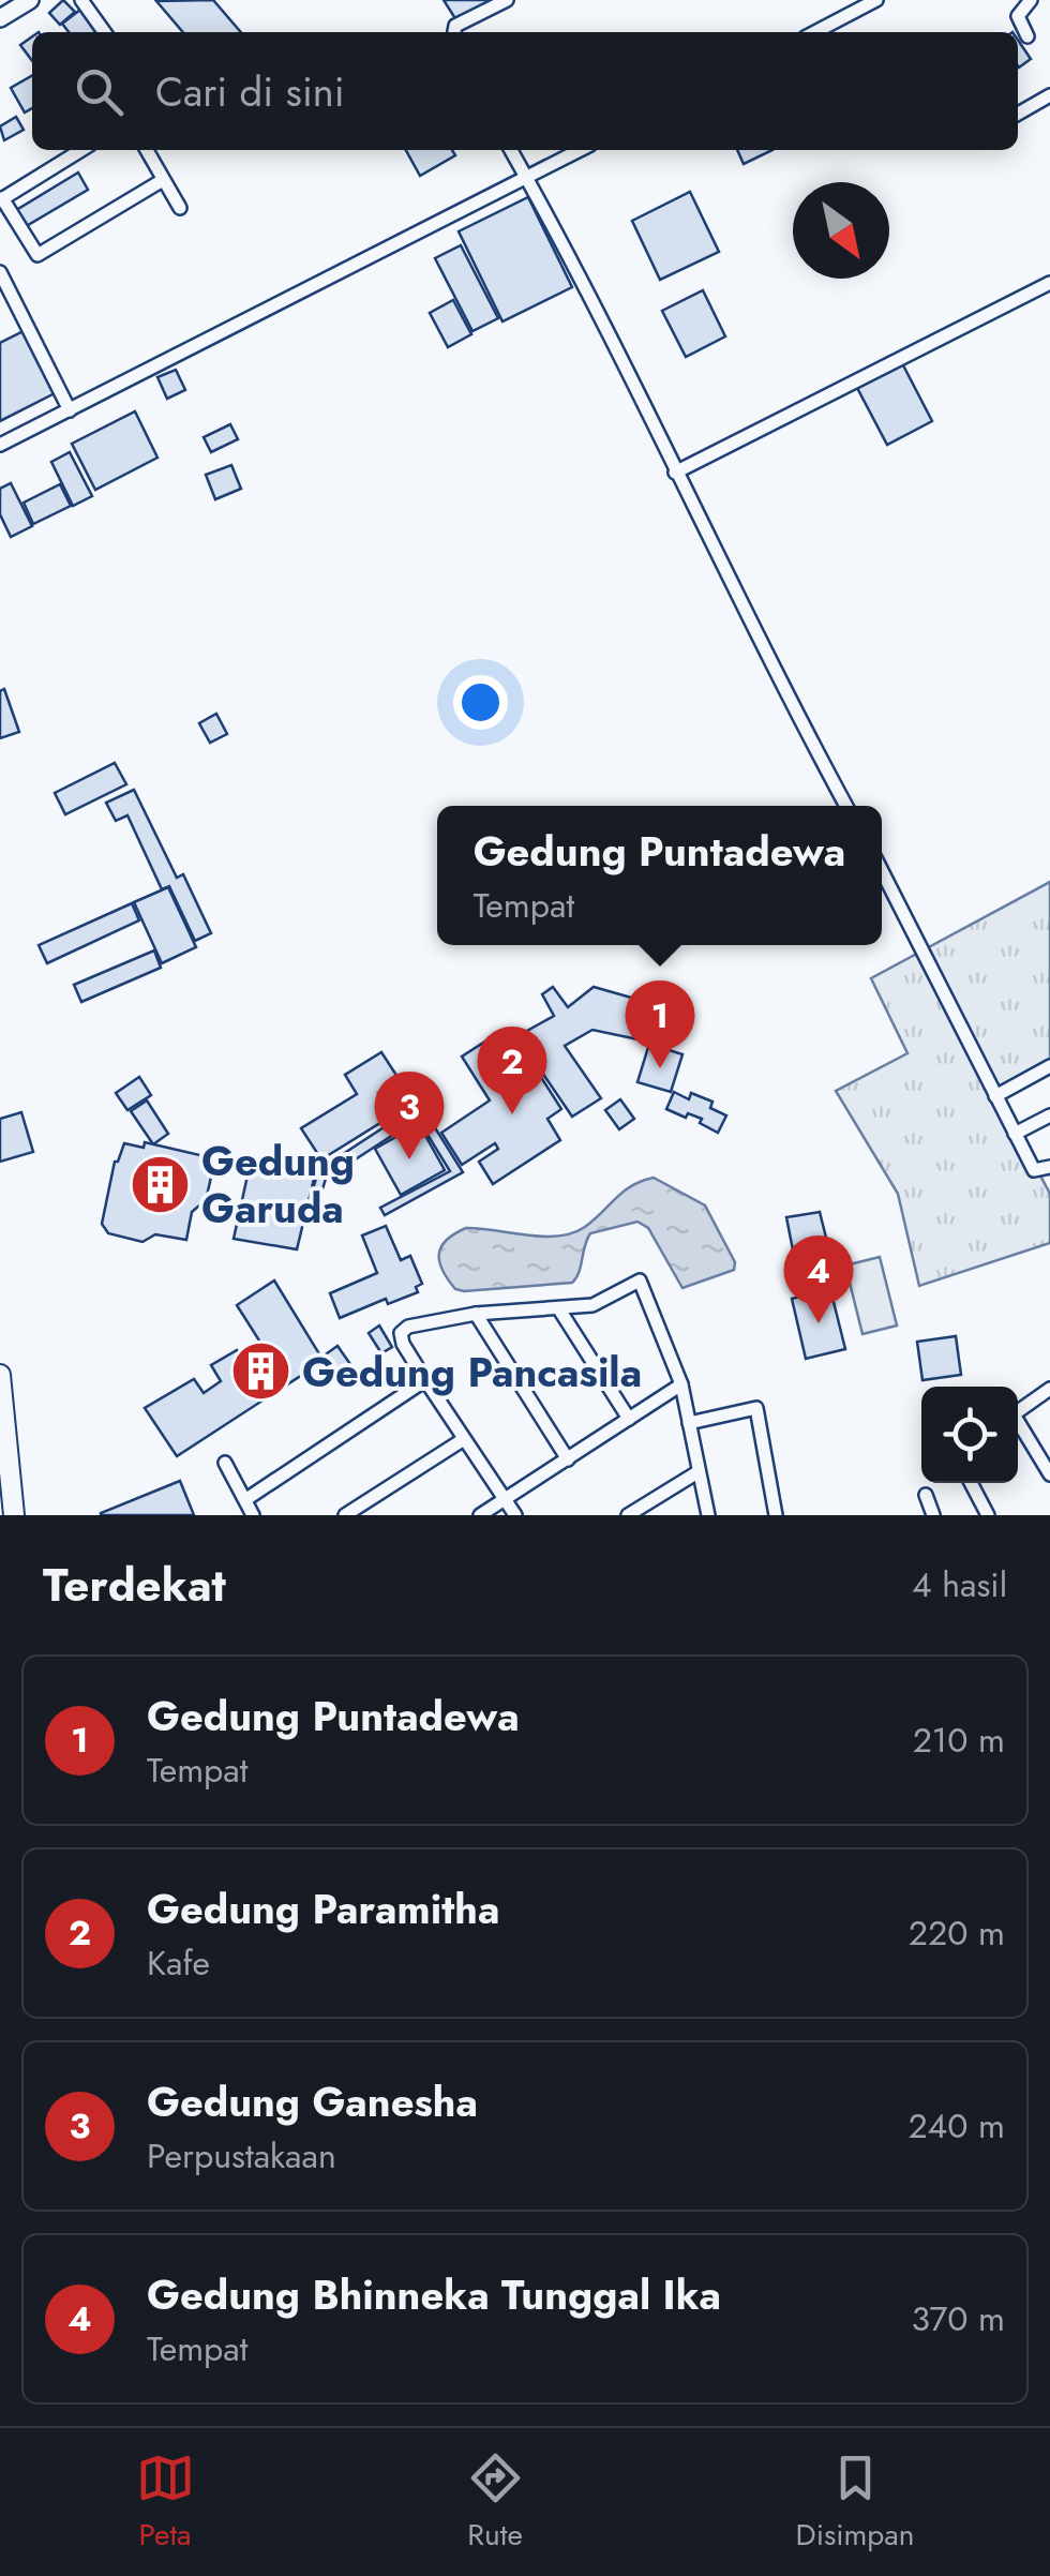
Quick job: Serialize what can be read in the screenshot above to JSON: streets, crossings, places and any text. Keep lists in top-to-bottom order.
{
  "places": {
    "building": ["Gedung Garuda", "Gedung Pancasila"]
  },
  "north": "bottom right",
  "page": {
    "search": "Cari di sini",
    "popup": ["Gedung Puntadewa", "Tempat"],
    "pins": [
      "1",
      "2",
      "3",
      "4"
    ],
    "heading": ["Terdekat", "4 hasil"],
    "list": [
      {
        "mark": "1",
        "name": "Gedung Puntadewa",
        "note": "Tempat",
        "value": "210 m"
      },
      {
        "mark": "2",
        "name": "Gedung Paramitha",
        "note": "Kafe",
        "value": "220 m"
      },
      {
        "mark": "3",
        "name": "Gedung Ganesha",
        "note": "Perpustakaan",
        "value": "240 m"
      },
      {
        "mark": "4",
        "name": "Gedung Bhinneka Tunggal Ika",
        "note": "Tempat",
        "value": "370 m"
      }
    ],
    "nav": ["Peta", "Rute", "Disimpan"]
  }
}
